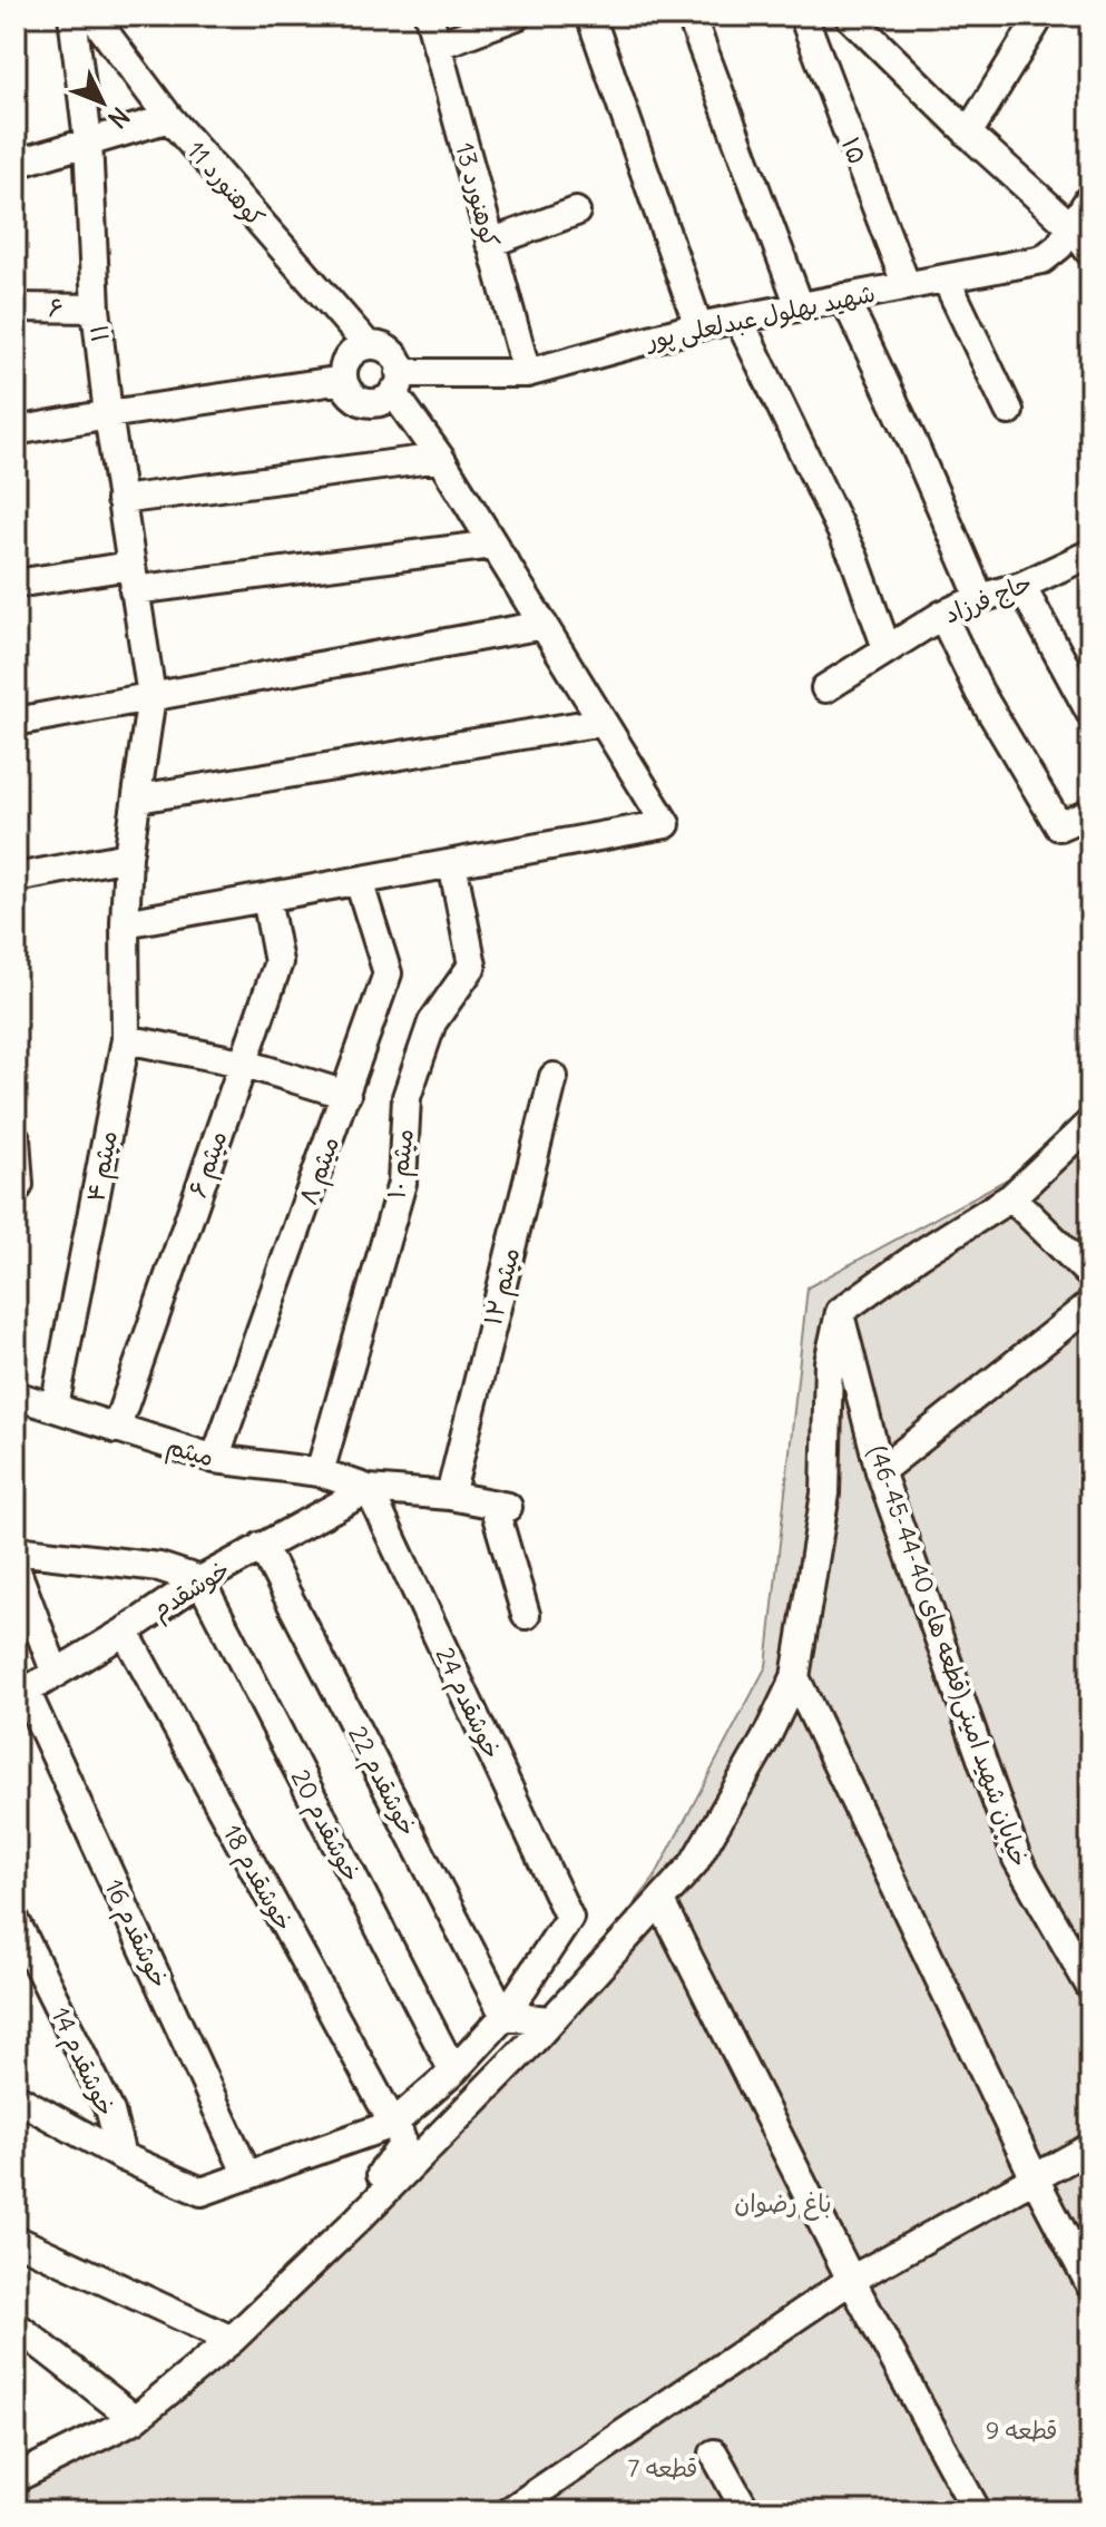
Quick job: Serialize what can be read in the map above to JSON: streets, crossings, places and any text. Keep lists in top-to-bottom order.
{
  "streets": {
    "street": [
      "۱۵",
      "کوهنورد 11",
      "کوهنورد 13",
      "۶",
      "شهید بهلول عبدلعلی پور",
      "۱۱",
      "حاج فرزاد",
      "۶ میثم",
      "۱۰ میثم",
      "۴ میثم",
      "۸ میثم",
      "۱۲ میثم",
      "میثم",
      "خوشقدم",
      "خیابان شهید امینی(قطعه های 40-44-45-46)",
      "خوشقدم 24",
      "خوشقدم 22",
      "خوشقدم 20",
      "خوشقدم 18",
      "خوشقدم 16",
      "خوشقدم 14"
    ]
  },
  "crossings": [
    ["۱۵", "شهید بهلول عبدلعلی پور"],
    ["کوهنورد 11", "شهید بهلول عبدلعلی پور"],
    ["کوهنورد 13", "شهید بهلول عبدلعلی پور"],
    ["۶", "۱۱"],
    ["۱۱", "۴ میثم"],
    ["۶ میثم", "میثم"],
    ["۱۰ میثم", "میثم"],
    ["۴ میثم", "میثم"],
    ["۸ میثم", "میثم"],
    ["۱۲ میثم", "میثم"],
    ["میثم", "خوشقدم"],
    ["میثم", "خوشقدم 24"],
    ["خوشقدم", "خوشقدم 24"],
    ["خوشقدم", "خوشقدم 22"],
    ["خوشقدم", "خوشقدم 20"],
    ["خوشقدم", "خوشقدم 18"],
    ["خوشقدم", "خوشقدم 16"],
    ["خوشقدم 24", "خوشقدم 22"]
  ],
  "parks": ["باغ رضوان", "قطعه 9", "قطعه 7"],
  "north": "bottom right"
}
